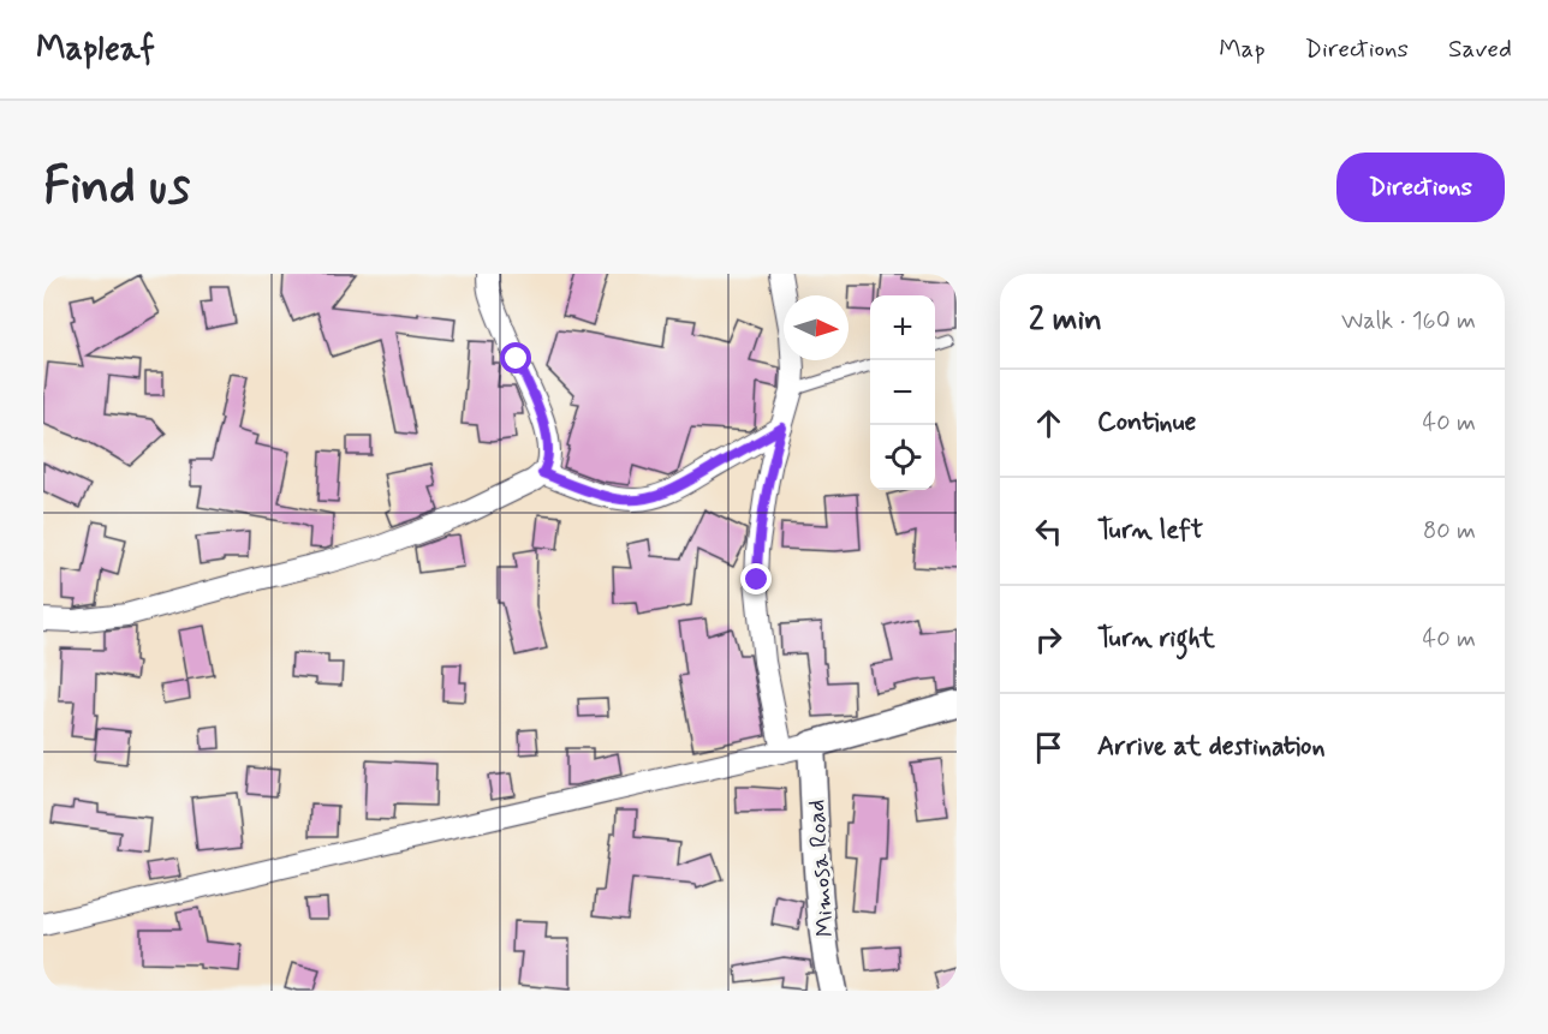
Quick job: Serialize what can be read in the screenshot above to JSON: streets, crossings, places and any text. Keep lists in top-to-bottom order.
{
  "streets": {
    "street": ["Mimosa Road"]
  },
  "north": "right",
  "page": {
    "header": "Mapleaf",
    "nav": ["Map", "Directions", "Saved"],
    "buttons": "Directions",
    "title": "Find us",
    "heading": ["2 min", "Walk · 160 m"],
    "map_buttons": ["+", "−"],
    "list": [
      ["Continue", "40 m"],
      ["Turn left", "80 m"],
      ["Turn right", "40 m"],
      "Arrive at destination"
    ]
  }
}
